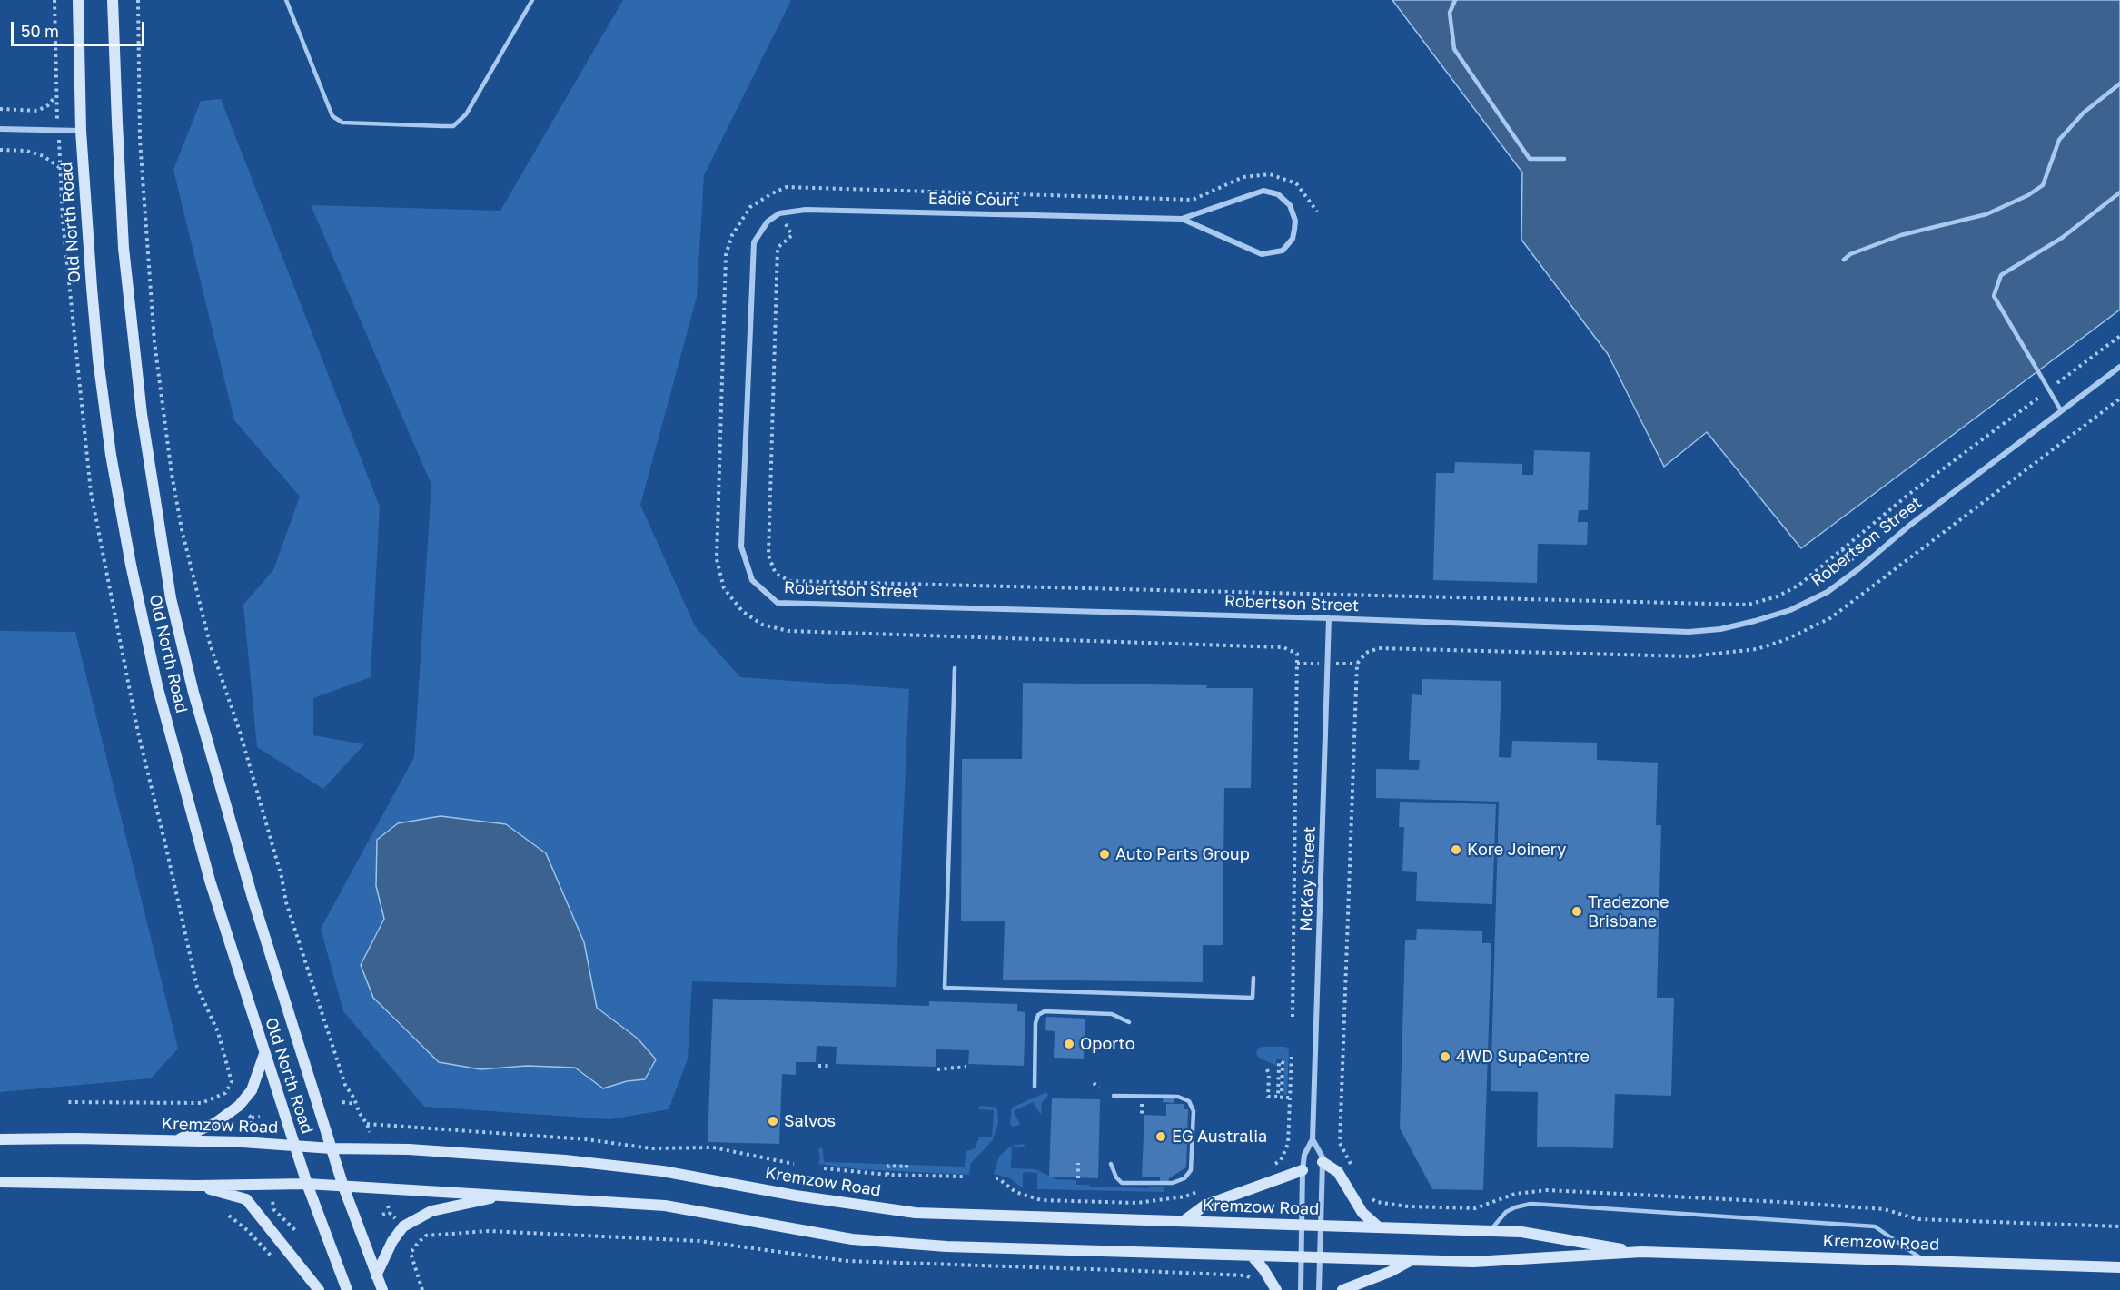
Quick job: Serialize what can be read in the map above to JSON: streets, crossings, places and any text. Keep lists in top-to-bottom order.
{
  "streets": {
    "street": [
      "Eadie Court",
      "Old North Road",
      "Robertson Street",
      "McKay Street",
      "Kremzow Road"
    ]
  },
  "crossings": [
    ["Eadie Court", "Robertson Street"],
    ["Old North Road", "Kremzow Road"],
    ["Robertson Street", "McKay Street"],
    ["McKay Street", "Kremzow Road"]
  ],
  "places": [
    "Kore Joinery",
    "Auto Parts Group",
    "Tradezone Brisbane",
    "Oporto",
    "4WD SupaCentre",
    "Salvos",
    "EG Australia"
  ],
  "scale_bar": "50 m"
}
